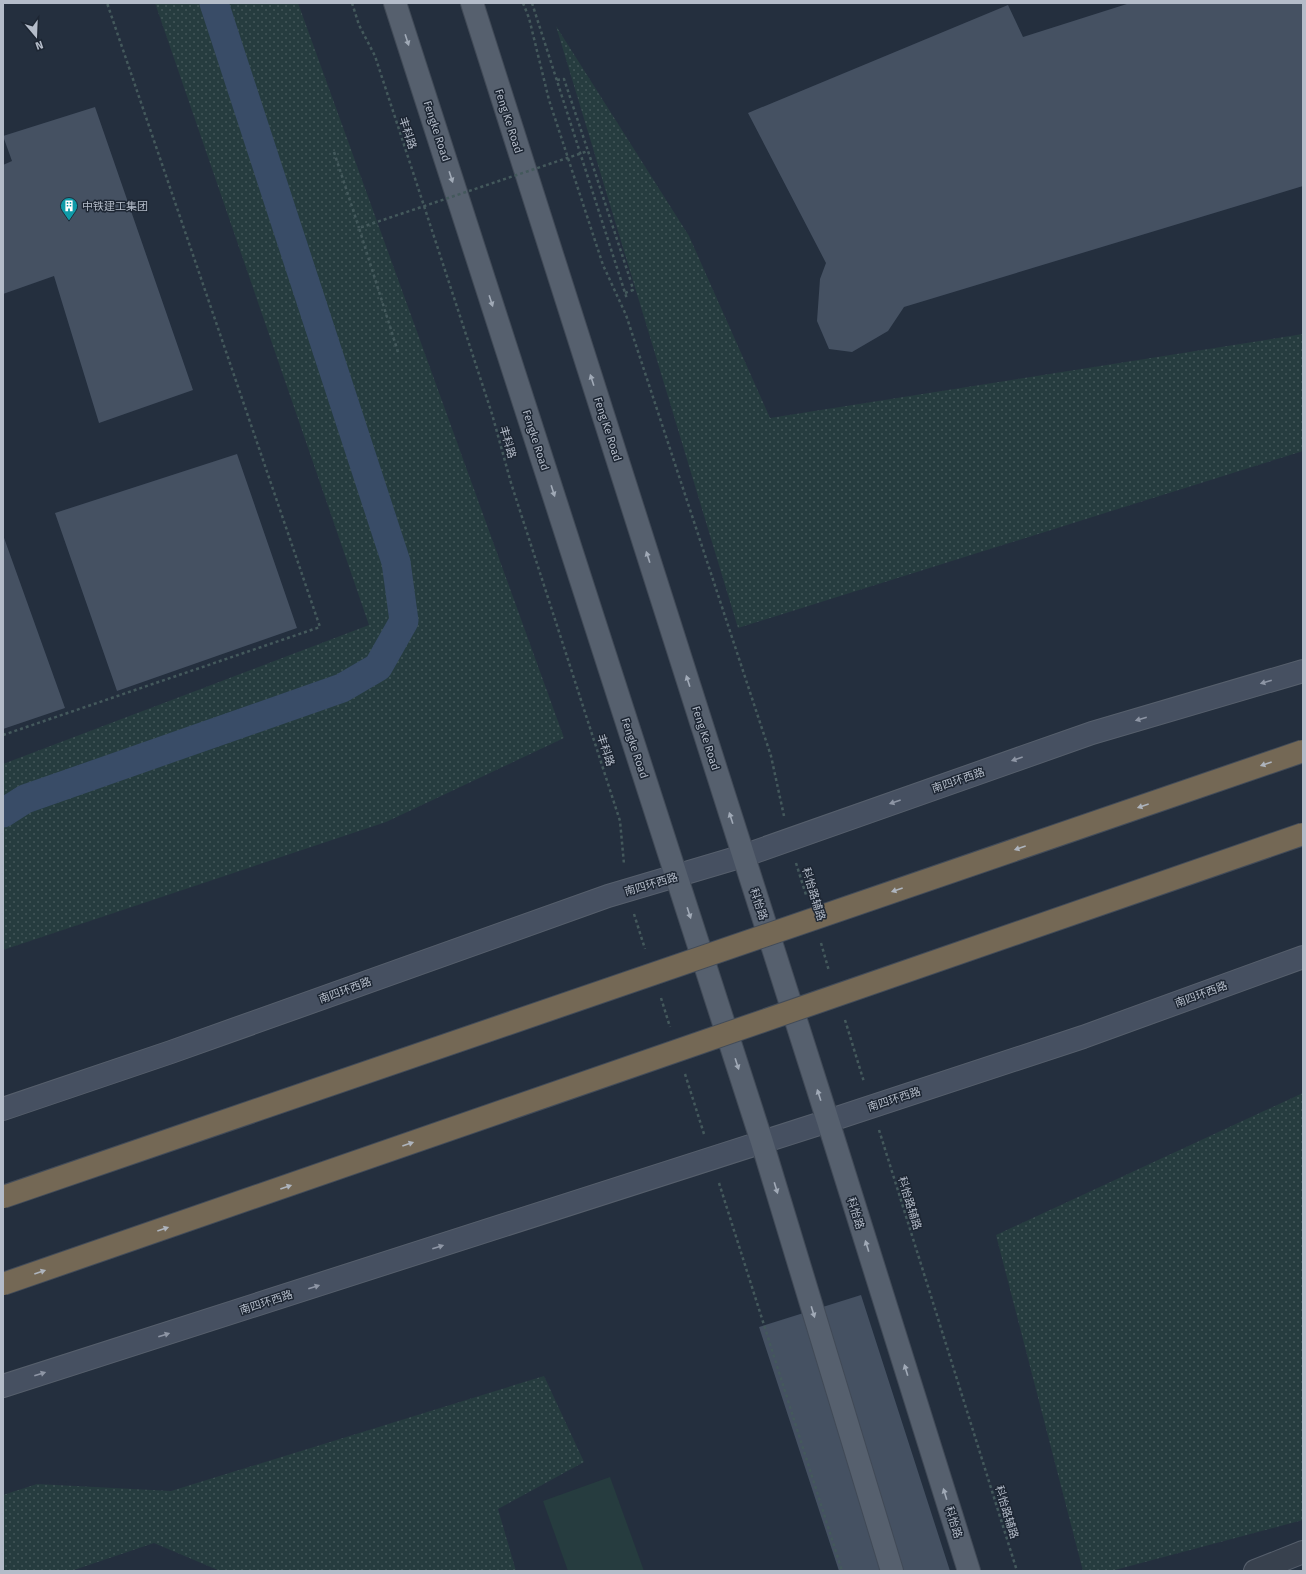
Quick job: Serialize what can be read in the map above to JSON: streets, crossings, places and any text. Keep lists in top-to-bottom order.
{
  "streets": {
    "main road": [
      "Feng Ke Road",
      "Fengke Road",
      "南四环西路",
      "科怡路"
    ],
    "path": ["丰科路", "科怡路辅路"]
  },
  "crossings": [
    ["Feng Ke Road", "南四环西路"],
    ["Feng Ke Road", "科怡路"],
    ["Fengke Road", "南四环西路"],
    ["丰科路", "南四环西路"],
    ["南四环西路", "科怡路辅路"],
    ["南四环西路", "科怡路"]
  ],
  "one_way": ["Feng Ke Road", "Fengke Road"],
  "places": {
    "building": ["中铁建工集团"]
  },
  "north": "bottom"
}
